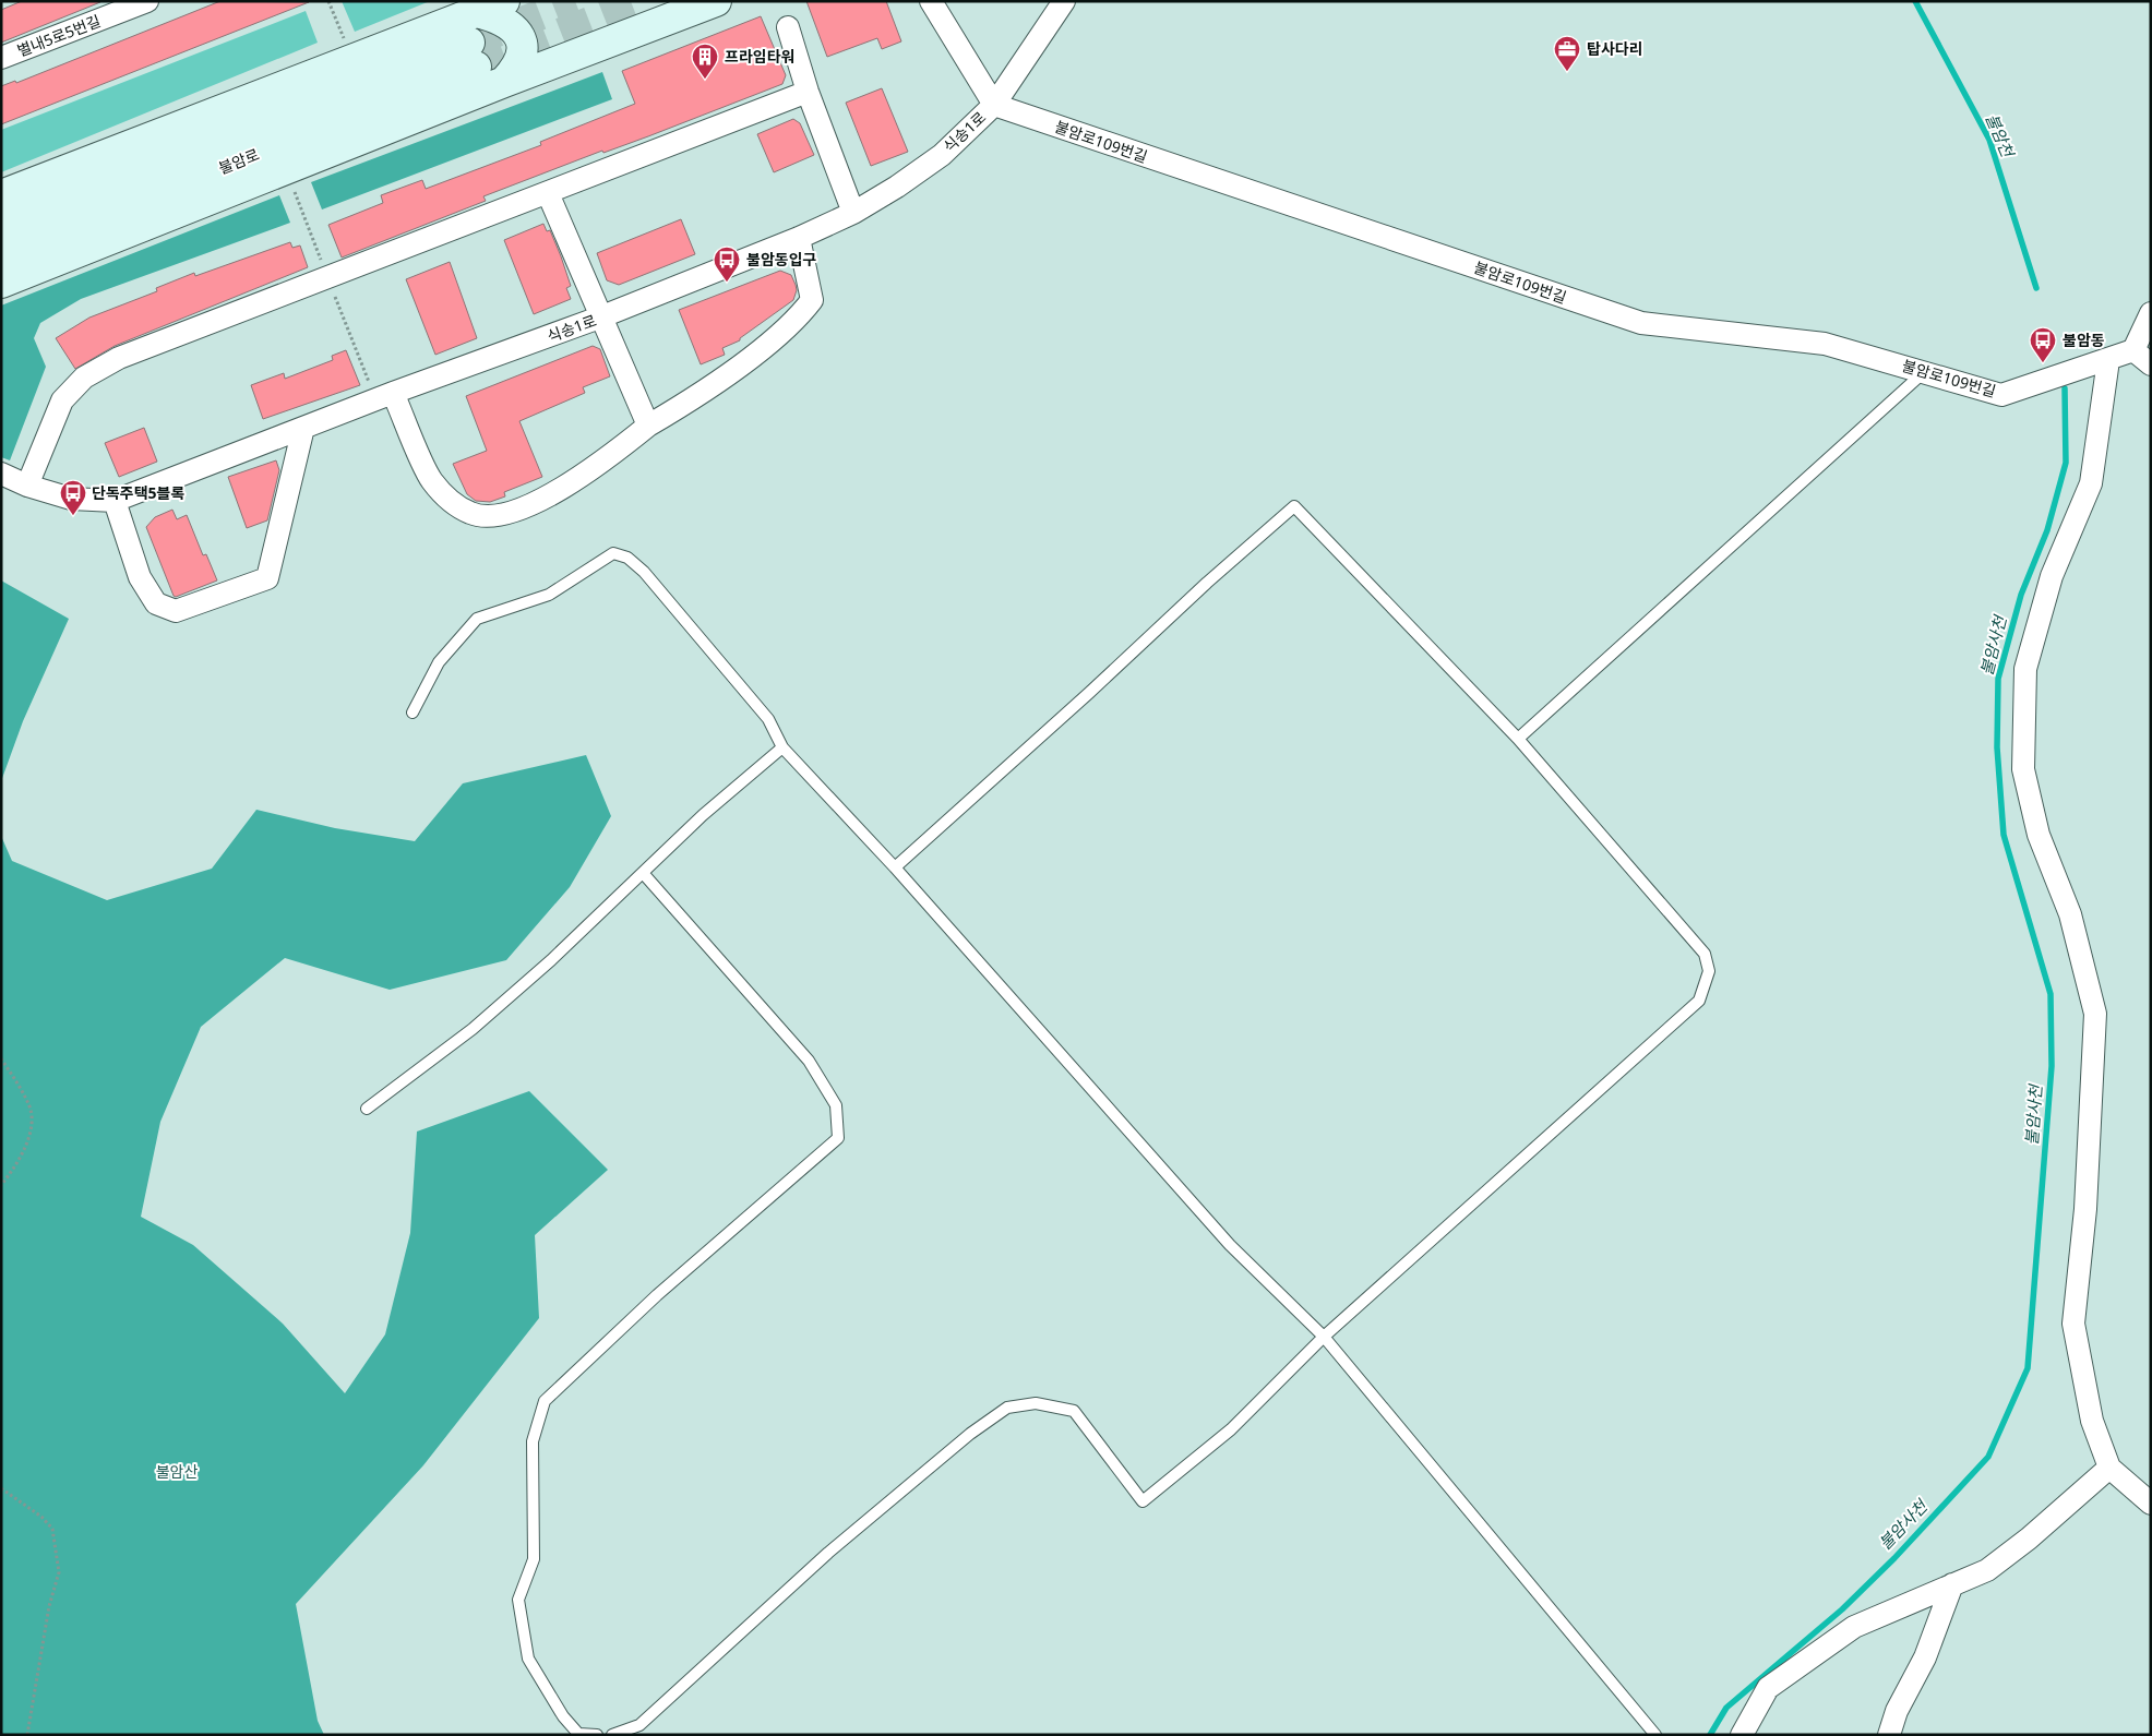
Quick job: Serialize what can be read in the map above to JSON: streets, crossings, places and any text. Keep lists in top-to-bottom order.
{
  "streets": {
    "street": [
      "별내5로5번길",
      "식송1로",
      "불암로109번길",
      "불암로"
    ]
  },
  "crossings": [
    ["식송1로", "불암로109번길"]
  ],
  "water": ["불암천", "불암사천"],
  "parks": ["불암산"],
  "places": {
    "office": ["탑사다리"],
    "building": ["프라임타워"],
    "bus stop": ["불암동입구", "불암동", "단독주택5블록"]
  }
}
